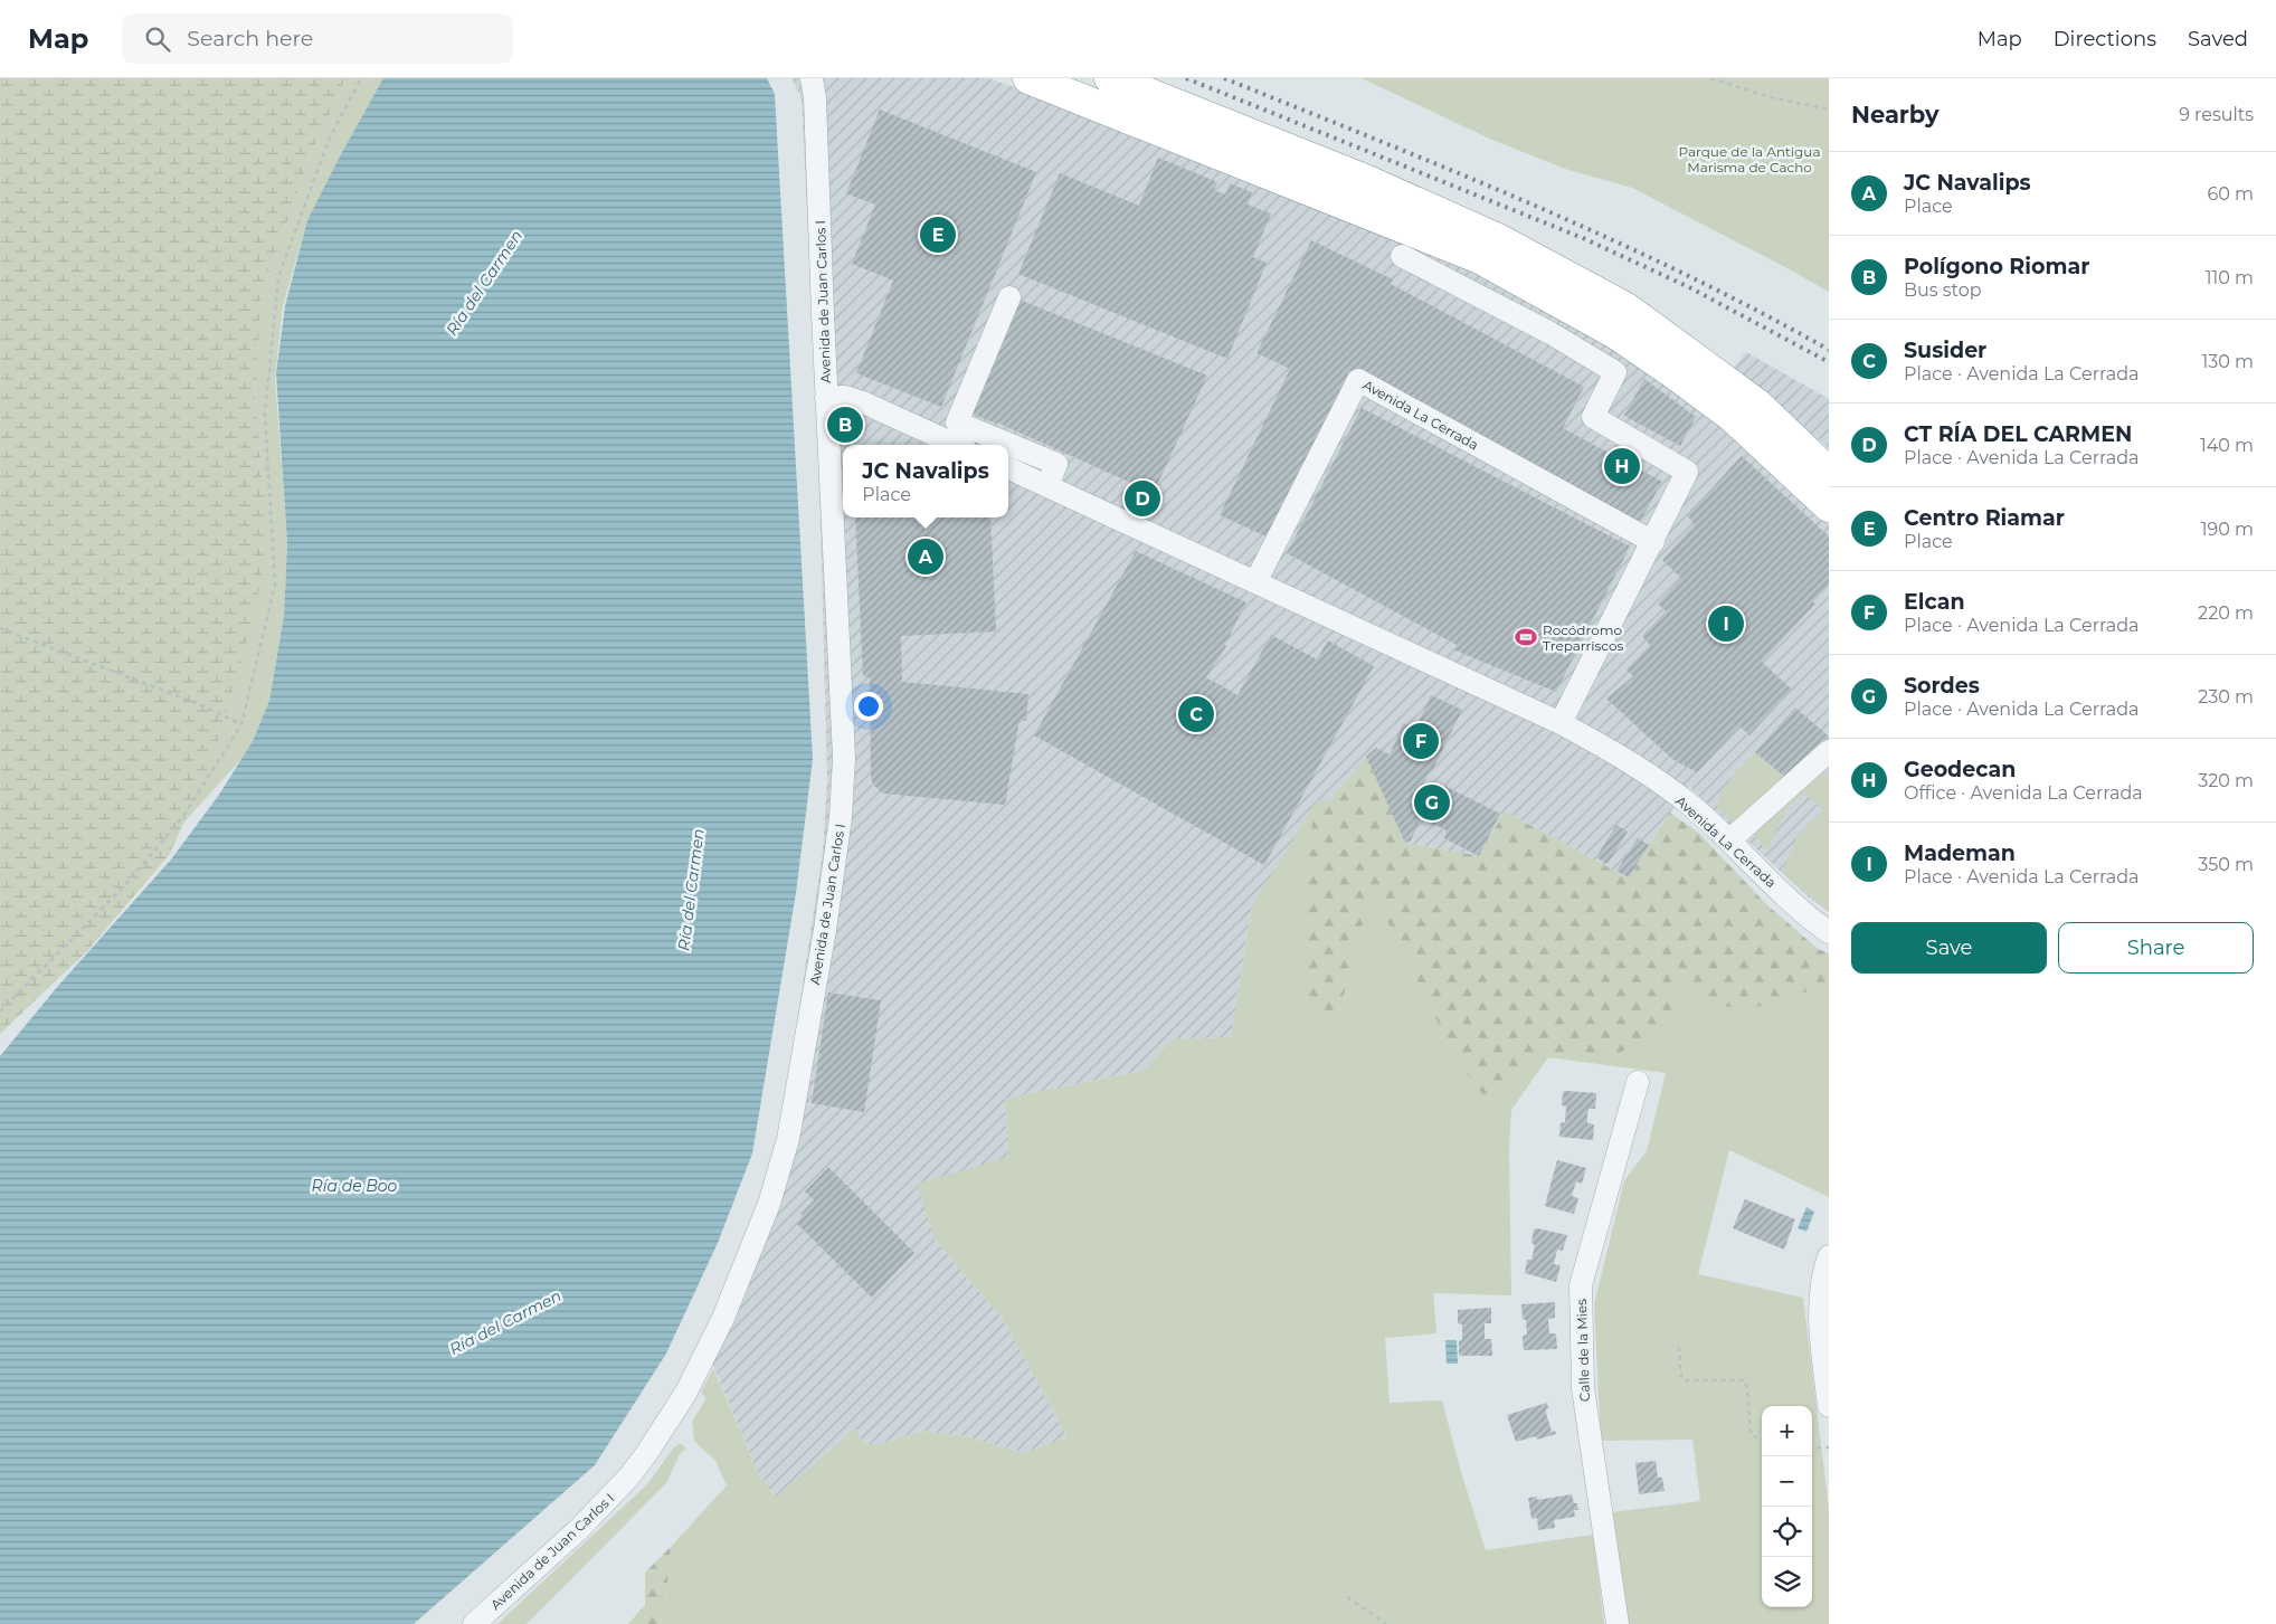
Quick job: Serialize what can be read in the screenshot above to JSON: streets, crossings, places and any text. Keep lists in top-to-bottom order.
{
  "streets": {
    "street": ["Avenida de Juan Carlos I", "Avenida La Cerrada", "Calle de la Mies"]
  },
  "water": ["Ría del Carmen", "Ría de Boo"],
  "parks": ["Parque de la Antigua Marisma de Cacho"],
  "places": {
    "sports": ["Rocódromo Treparriscos"]
  },
  "page": {
    "header": "Map",
    "search": "Search here",
    "nav": ["Map", "Directions", "Saved"],
    "heading": ["Nearby", "9 results"],
    "list": [
      {
        "mark": "A",
        "name": "JC Navalips",
        "note": "Place",
        "value": "60 m"
      },
      {
        "mark": "B",
        "name": "Polígono Riomar",
        "note": "Bus stop",
        "value": "110 m"
      },
      {
        "mark": "C",
        "name": "Susider",
        "note": "Place · Avenida La Cerrada",
        "value": "130 m"
      },
      {
        "mark": "D",
        "name": "CT RÍA DEL CARMEN",
        "note": "Place · Avenida La Cerrada",
        "value": "140 m"
      },
      {
        "mark": "E",
        "name": "Centro Riamar",
        "note": "Place",
        "value": "190 m"
      },
      {
        "mark": "F",
        "name": "Elcan",
        "note": "Place · Avenida La Cerrada",
        "value": "220 m"
      },
      {
        "mark": "G",
        "name": "Sordes",
        "note": "Place · Avenida La Cerrada",
        "value": "230 m"
      },
      {
        "mark": "H",
        "name": "Geodecan",
        "note": "Office · Avenida La Cerrada",
        "value": "320 m"
      },
      {
        "mark": "I",
        "name": "Mademan",
        "note": "Place · Avenida La Cerrada",
        "value": "350 m"
      }
    ],
    "pins": [
      "E",
      "B",
      "H",
      "D",
      "A",
      "I",
      "C",
      "F",
      "G"
    ],
    "popup": ["JC Navalips", "Place"],
    "buttons": ["Save", "Share"],
    "map_buttons": ["+", "−"]
  }
}
